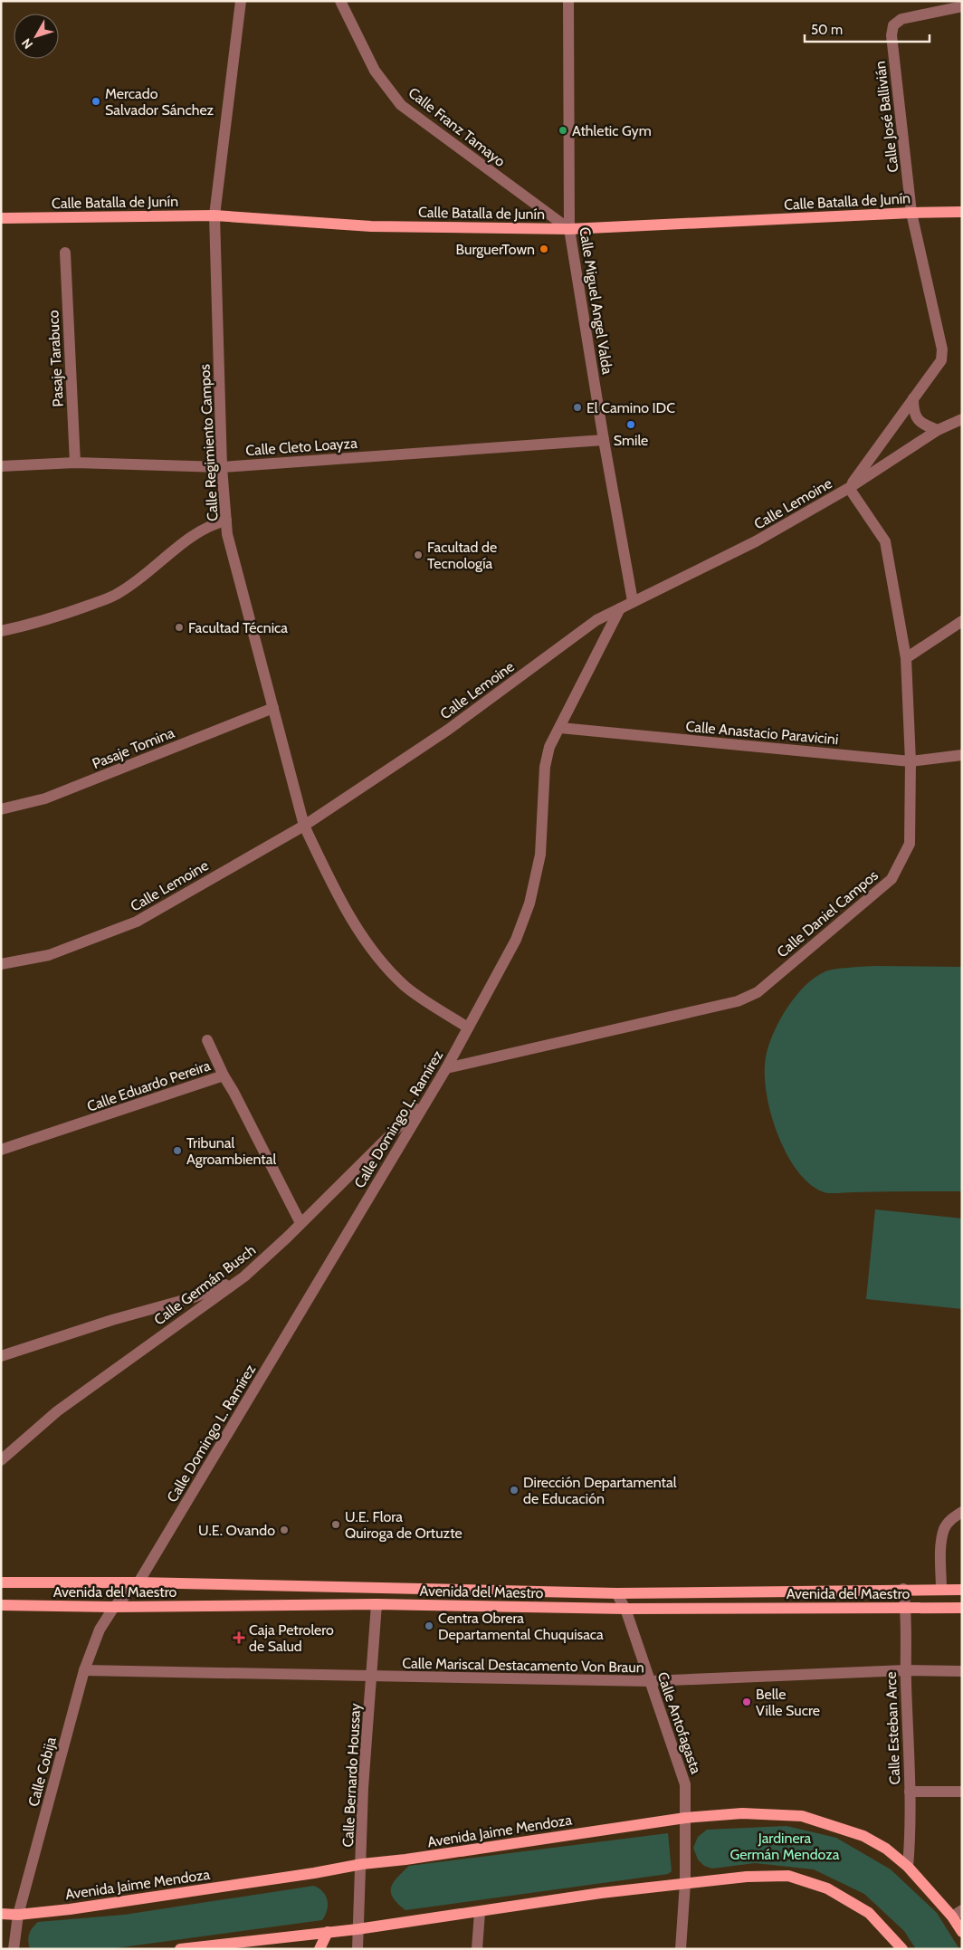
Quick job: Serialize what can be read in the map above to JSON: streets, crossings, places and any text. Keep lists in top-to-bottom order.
{
  "streets": {
    "main road": ["Calle Batalla de Junín", "Avenida del Maestro", "Avenida Jaime Mendoza"],
    "street": [
      "Calle José Ballivián",
      "Calle Franz Tamayo",
      "Calle Miguel Angel Valda",
      "Pasaje Tarabuco",
      "Calle Regimiento Campos",
      "Calle Cleto Loayza",
      "Calle Lemoine",
      "Calle Anastacio Paravicini",
      "Pasaje Tomina",
      "Calle Daniel Campos",
      "Calle Eduardo Pereira",
      "Calle Domingo L. Ramírez",
      "Calle Germán Busch",
      "Calle Mariscal Destacamento Von Braun",
      "Calle Antofagasta",
      "Calle Esteban Arce",
      "Calle Cobija",
      "Calle Bernardo Houssay"
    ]
  },
  "crossings": [
    ["Calle José Ballivián", "Calle Batalla de Junín"],
    ["Calle José Ballivián", "Calle Lemoine"],
    ["Calle José Ballivián", "Calle Daniel Campos"],
    ["Calle Franz Tamayo", "Calle Batalla de Junín"],
    ["Calle Franz Tamayo", "Calle Miguel Angel Valda"],
    ["Calle Batalla de Junín", "Calle Miguel Angel Valda"],
    ["Calle Batalla de Junín", "Calle Regimiento Campos"],
    ["Calle Miguel Angel Valda", "Calle Cleto Loayza"],
    ["Calle Miguel Angel Valda", "Calle Lemoine"],
    ["Pasaje Tarabuco", "Calle Cleto Loayza"],
    ["Calle Regimiento Campos", "Calle Cleto Loayza"],
    ["Calle Regimiento Campos", "Calle Lemoine"],
    ["Calle Regimiento Campos", "Pasaje Tomina"],
    ["Calle Regimiento Campos", "Calle Domingo L. Ramírez"],
    ["Calle Lemoine", "Calle Daniel Campos"],
    ["Calle Lemoine", "Calle Domingo L. Ramírez"],
    ["Calle Anastacio Paravicini", "Calle Daniel Campos"],
    ["Calle Anastacio Paravicini", "Calle Domingo L. Ramírez"],
    ["Calle Daniel Campos", "Calle Domingo L. Ramírez"],
    ["Calle Eduardo Pereira", "Calle Germán Busch"],
    ["Calle Domingo L. Ramírez", "Calle Germán Busch"],
    ["Calle Domingo L. Ramírez", "Avenida del Maestro"],
    ["Calle Domingo L. Ramírez", "Calle Cobija"],
    ["Avenida del Maestro", "Calle Antofagasta"],
    ["Avenida del Maestro", "Calle Esteban Arce"],
    ["Avenida del Maestro", "Calle Cobija"],
    ["Avenida del Maestro", "Calle Bernardo Houssay"],
    ["Calle Mariscal Destacamento Von Braun", "Calle Antofagasta"],
    ["Calle Mariscal Destacamento Von Braun", "Calle Esteban Arce"],
    ["Calle Mariscal Destacamento Von Braun", "Calle Cobija"],
    ["Calle Mariscal Destacamento Von Braun", "Calle Bernardo Houssay"],
    ["Calle Antofagasta", "Avenida Jaime Mendoza"],
    ["Calle Esteban Arce", "Avenida Jaime Mendoza"],
    ["Calle Cobija", "Avenida Jaime Mendoza"],
    ["Calle Bernardo Houssay", "Avenida Jaime Mendoza"]
  ],
  "parks": ["Jardinera Germán Mendoza"],
  "places": {
    "other": [
      "Mercado Salvador Sánchez",
      "Athletic Gym",
      "BurguerTown",
      "El Camino IDC",
      "Smile",
      "Facultad de Tecnología",
      "Facultad Técnica",
      "Tribunal Agroambiental",
      "Dirección Departamental de Educación",
      "U.E. Flora Quiroga de Ortuzte",
      "U.E. Ovando",
      "Centra Obrera Departamental Chuquisaca",
      "Belle Ville Sucre"
    ],
    "health": ["Caja Petrolero de Salud"]
  },
  "scale_bar": "50 m",
  "north": "bottom left"
}
